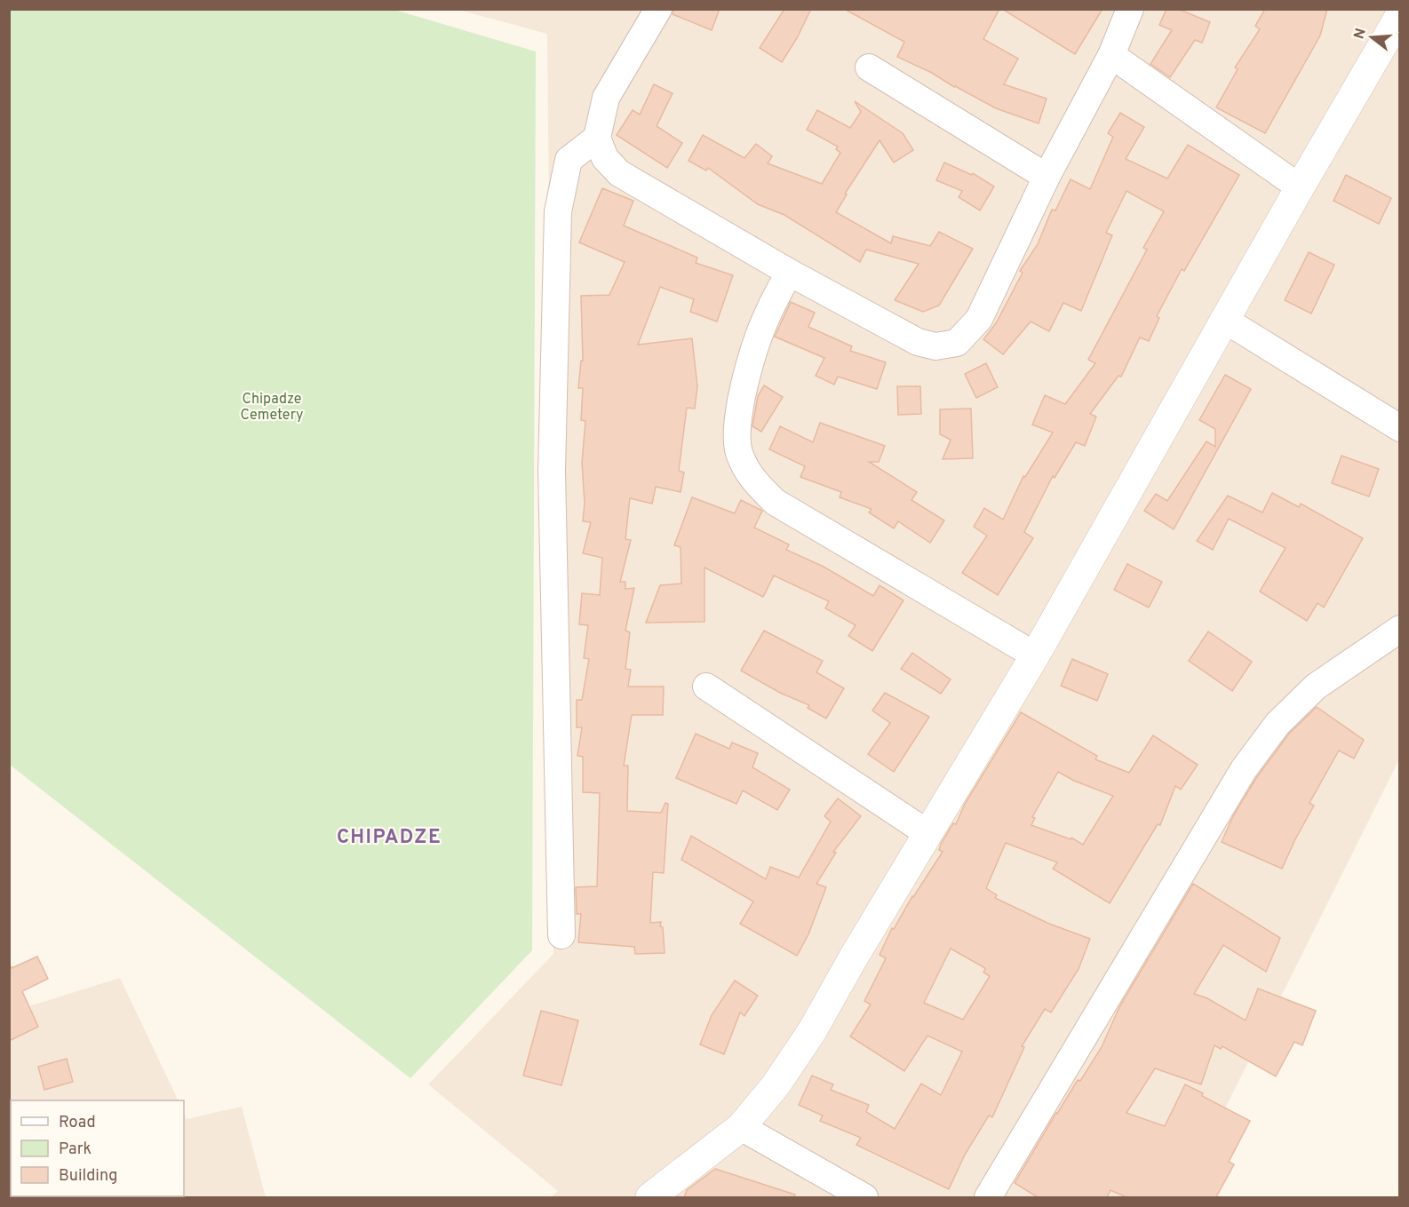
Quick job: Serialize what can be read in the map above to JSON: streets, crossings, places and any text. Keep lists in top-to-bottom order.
{
  "districts": ["CHIPADZE"],
  "parks": ["Chipadze Cemetery"],
  "legend": ["Road", "Park", "Building"],
  "north": "left"
}
